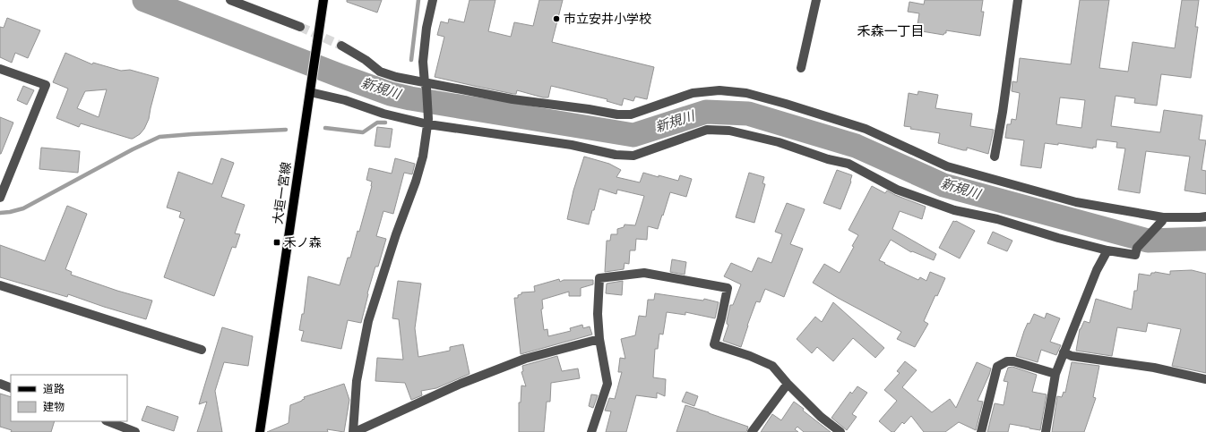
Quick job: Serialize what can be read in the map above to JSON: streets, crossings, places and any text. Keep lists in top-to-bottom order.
{
  "streets": {
    "main road": ["大垣一宮線"]
  },
  "districts": ["禾森一丁目"],
  "water": ["新規川"],
  "places": {
    "other": ["市立安井小学校"],
    "transit": ["禾ノ森"]
  },
  "legend": ["道路", "建物"]
}
